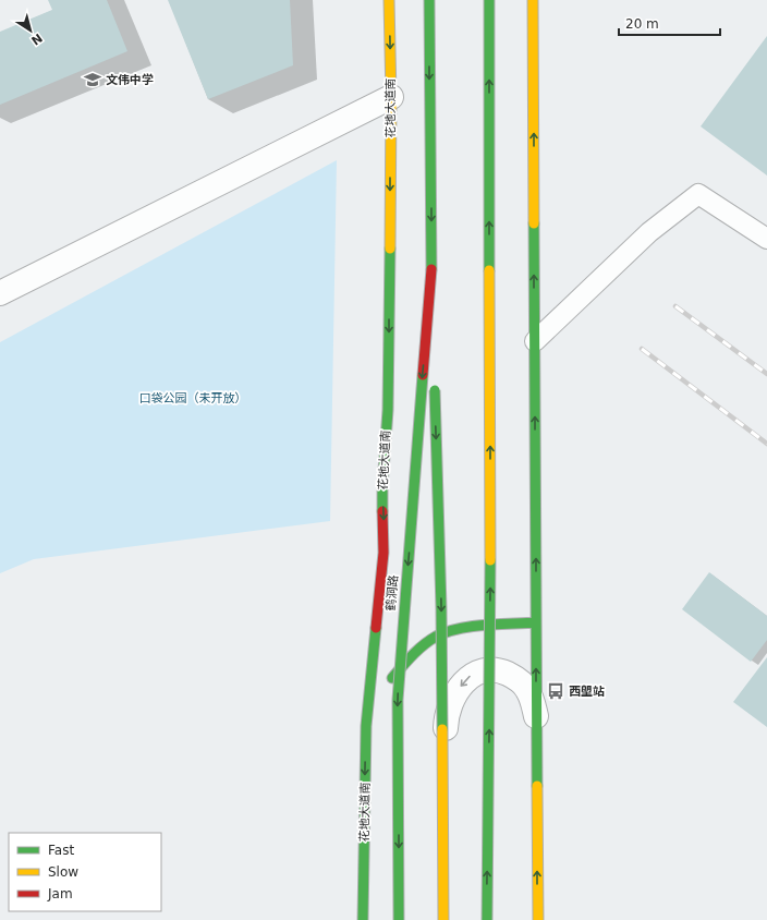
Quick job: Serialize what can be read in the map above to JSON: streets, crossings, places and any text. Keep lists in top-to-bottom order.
{
  "streets": {
    "main road": ["花地大道南", "鹤洞路"]
  },
  "parks": ["口袋公园（未开放）"],
  "places": {
    "school or university": ["文伟中学"],
    "bus stop": ["西塱站"]
  },
  "legend": ["Fast", "Slow", "Jam"],
  "scale_bar": "20 m",
  "north": "bottom right"
}
